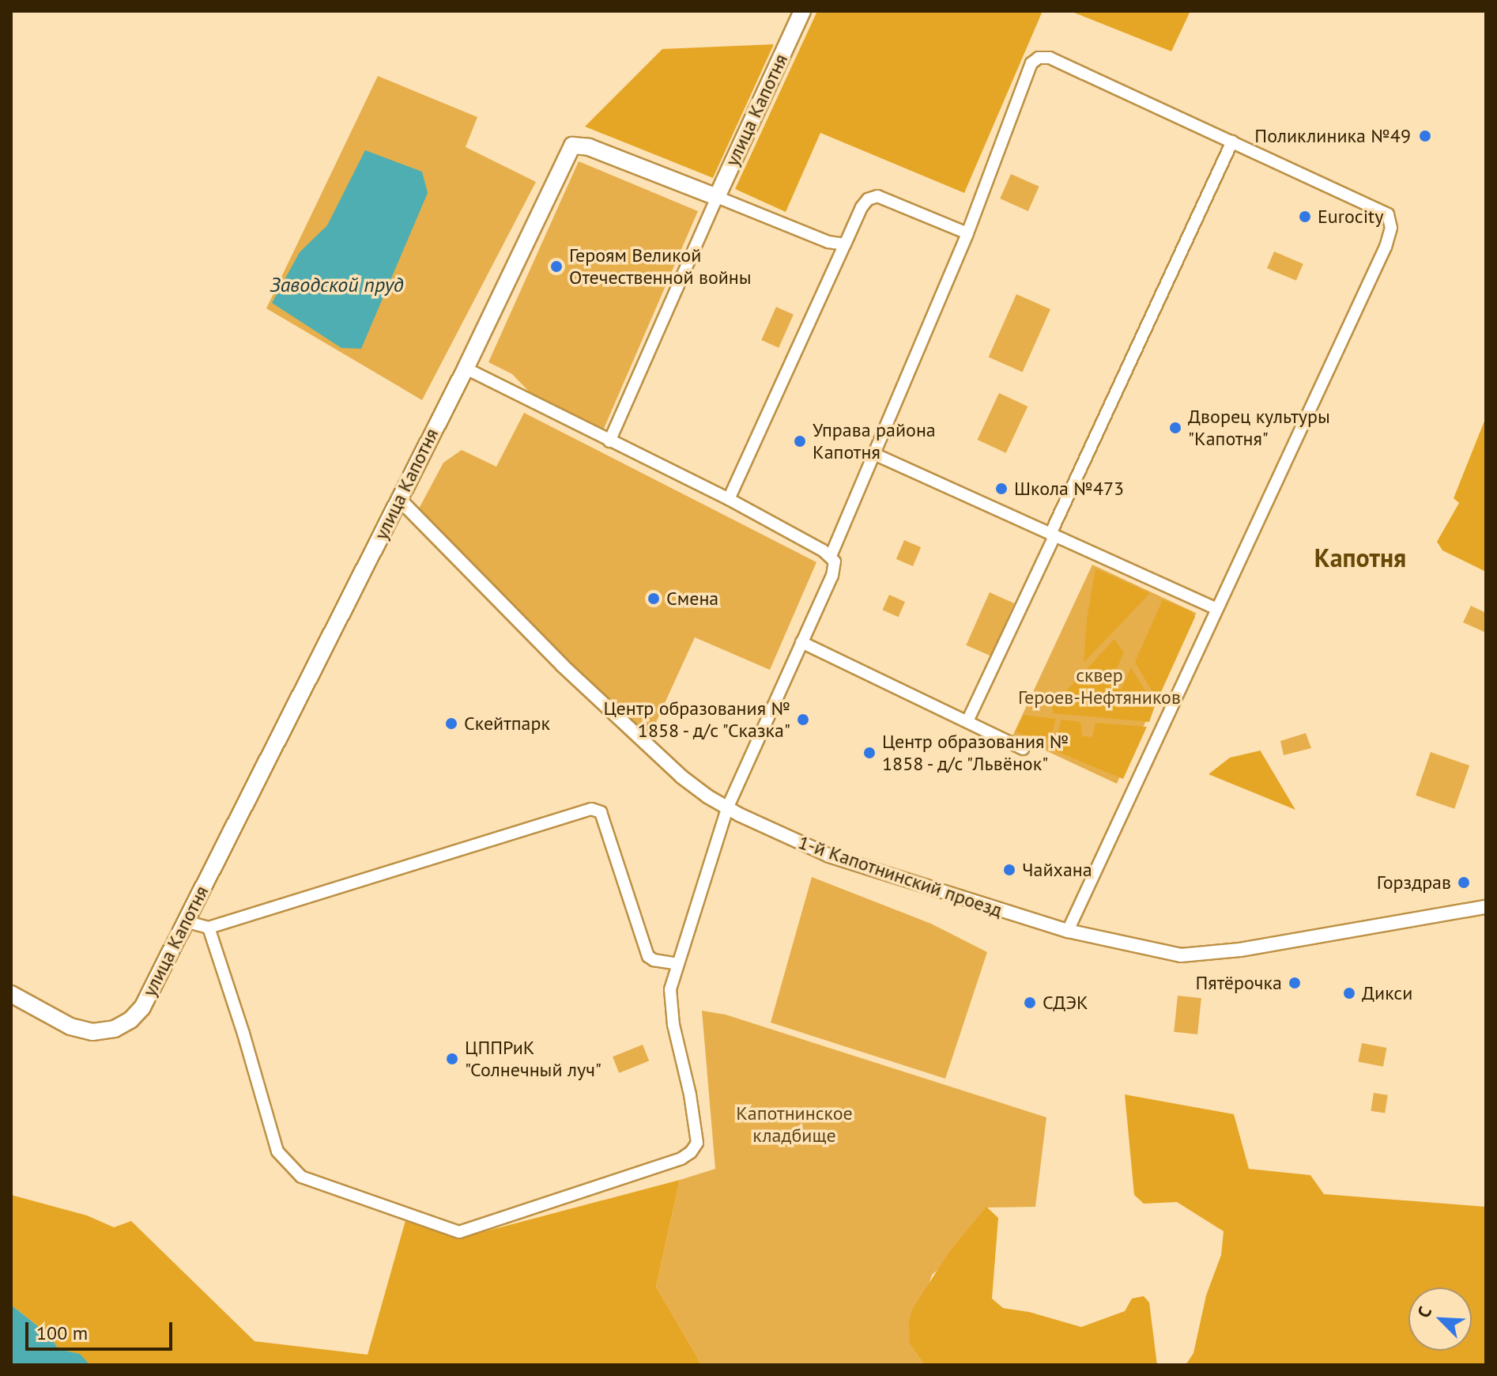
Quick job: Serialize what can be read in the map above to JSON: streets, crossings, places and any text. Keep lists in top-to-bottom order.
{
  "streets": {
    "main road": ["улица Капотня"],
    "street": ["1-й Капотнинский проезд"]
  },
  "crossings": [
    ["улица Капотня", "1-й Капотнинский проезд"]
  ],
  "districts": ["Капотня"],
  "water": ["Заводской пруд"],
  "parks": ["сквер Героев-Нефтяников", "Капотнинское кладбище"],
  "places": [
    "Поликлиника №49",
    "Eurocity",
    "Героям Великой Отечественной войны",
    "Дворец культуры \"Капотня\"",
    "Управа района Капотня",
    "Школа №473",
    "Смена",
    "Центр образования № 1858 - д/с \"Сказка\"",
    "Скейтпарк",
    "Центр образования № 1858 - д/с \"Львёнок\"",
    "Чайхана",
    "Горздрав",
    "Пятёрочка",
    "Дикси",
    "СДЭК",
    "ЦППРиК \"Солнечный луч\""
  ],
  "scale_bar": "100 m",
  "north": "top left"
}
